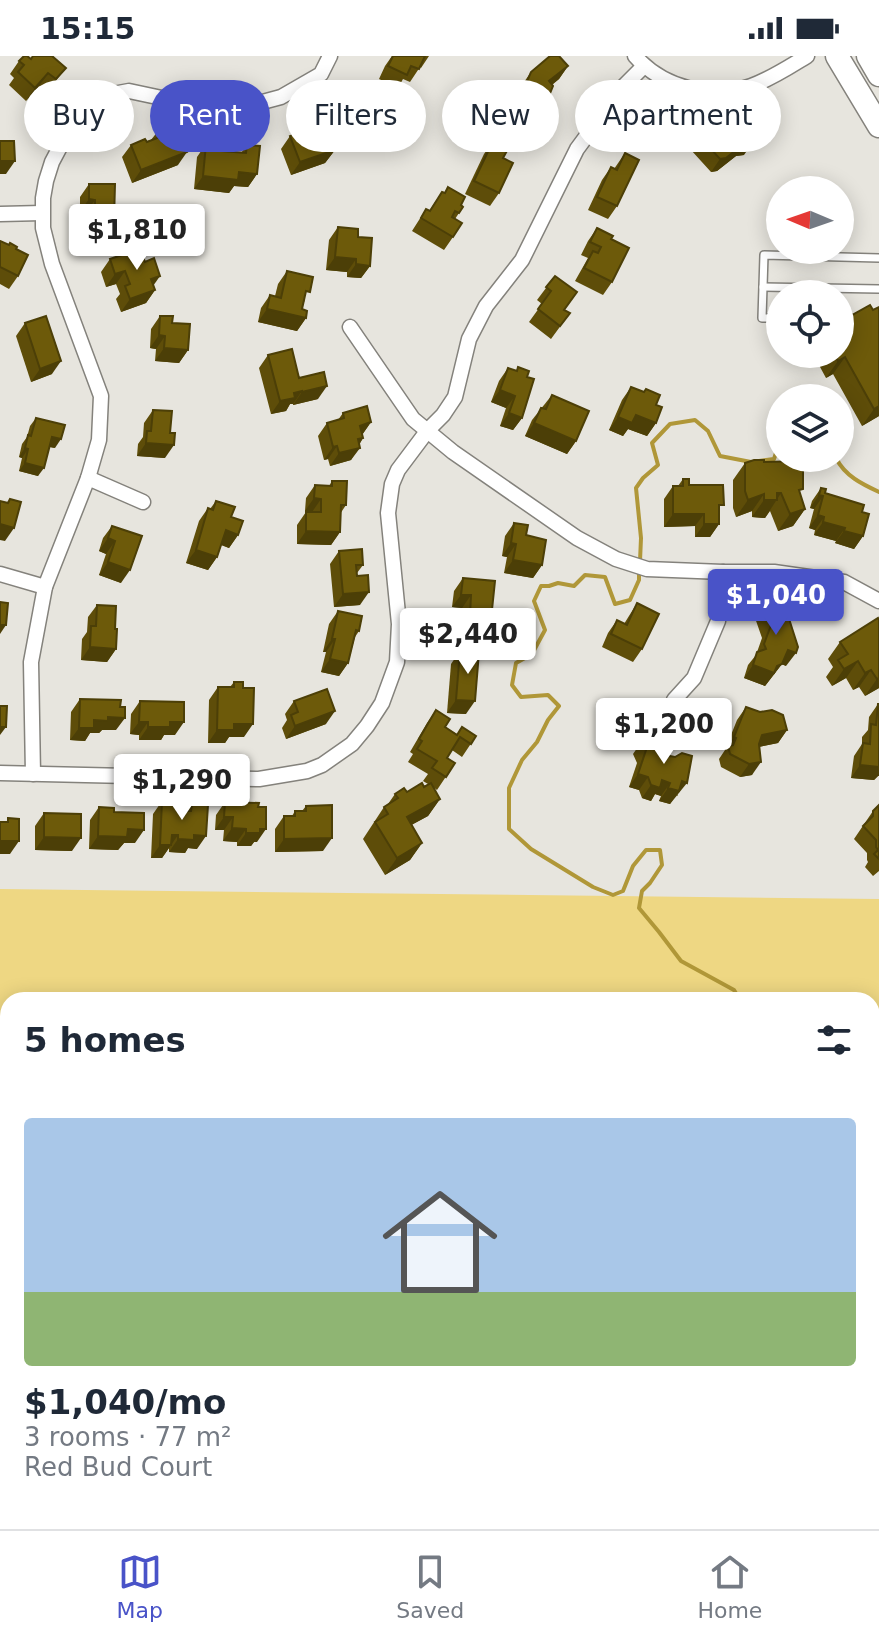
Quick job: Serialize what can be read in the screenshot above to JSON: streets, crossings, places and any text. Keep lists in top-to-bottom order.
{
  "north": "left",
  "page": {
    "status": "15:15",
    "chip": [
      "Buy",
      "Rent",
      "Filters",
      "New",
      "Apartment"
    ],
    "price": [
      "$1,810",
      "$1,040",
      "$2,440",
      "$1,200",
      "$1,290"
    ],
    "heading": "5 homes",
    "list": [
      {
        "name": "$1,040/mo",
        "note": "3 rooms · 77 m² · Red Bud Court"
      }
    ],
    "tabs": ["Map", "Saved", "Home"]
  }
}
